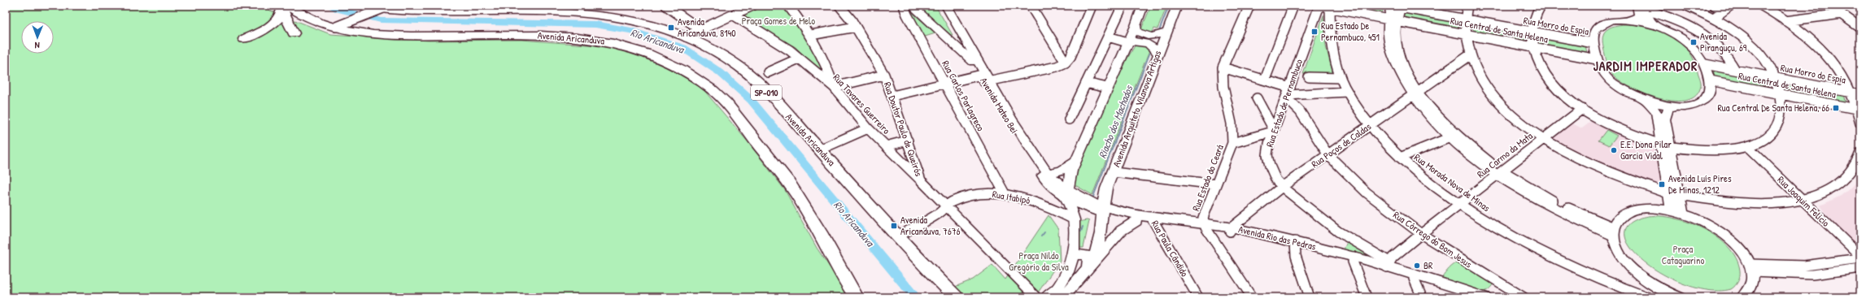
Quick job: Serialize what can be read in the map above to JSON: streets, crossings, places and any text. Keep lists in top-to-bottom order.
{
  "streets": {
    "highway": ["Avenida Aricanduva", "SP-010"],
    "main road": ["Avenida Mateo Bei", "Avenida Arquiteto Vilanova Artigas", "Avenida Rio das Pedras"],
    "street": [
      "Rua Morro do Espia",
      "Rua Central de Santa Helena",
      "Rua Carlos Parlagreco",
      "Rua Estado de Pernambuco",
      "Rua Tavares Guerreiro",
      "Rua Doutor Paulo de Queirós",
      "Rua Poços de Caldas",
      "Rua Carmo da Mata",
      "Rua Estado do Ceará",
      "Rua Morada Nova de Minas",
      "Rua Itabipó",
      "Rua Joaquim Felício",
      "Rua Córrego do Bom Jesus",
      "Rua Paula Cândido"
    ]
  },
  "crossings": [
    ["Rua Morro do Espia", "Rua Central de Santa Helena"],
    ["Rua Central de Santa Helena", "Rua Estado de Pernambuco"],
    ["Rua Central de Santa Helena", "Rua Morada Nova de Minas"],
    ["Avenida Aricanduva", "Rua Itabipó"],
    ["Rua Carlos Parlagreco", "Rua Itabipó"],
    ["Rua Estado de Pernambuco", "Rua Poços de Caldas"],
    ["Rua Estado de Pernambuco", "Rua Carmo da Mata"],
    ["Rua Estado de Pernambuco", "Avenida Rio das Pedras"],
    ["Rua Estado de Pernambuco", "Rua Córrego do Bom Jesus"],
    ["Rua Tavares Guerreiro", "Rua Doutor Paulo de Queirós"],
    ["Avenida Mateo Bei", "Avenida Rio das Pedras"],
    ["Avenida Arquiteto Vilanova Artigas", "Avenida Rio das Pedras"],
    ["Rua Doutor Paulo de Queirós", "Rua Itabipó"],
    ["Rua Poços de Caldas", "Rua Morada Nova de Minas"],
    ["Rua Poços de Caldas", "Avenida Rio das Pedras"],
    ["Rua Poços de Caldas", "Rua Córrego do Bom Jesus"],
    ["Rua Carmo da Mata", "Rua Morada Nova de Minas"],
    ["Rua Carmo da Mata", "Avenida Rio das Pedras"],
    ["Rua Carmo da Mata", "Rua Córrego do Bom Jesus"],
    ["Rua Estado do Ceará", "Avenida Rio das Pedras"],
    ["Avenida Rio das Pedras", "Rua Paula Cândido"]
  ],
  "districts": ["JARDIM IMPERADOR"],
  "water": ["Rio Aricanduva", "Riacho dos Machados"],
  "parks": ["Praça Gomes de Melo", "Praça Cataguarino", "Praça Nildo Gregório da Silva"],
  "places": {
    "transit": [
      "Avenida Aricanduva, 8140",
      "Rua Estado De Pernambuco, 451",
      "Avenida Piranguçu, 69",
      "Rua Central De Santa Helena, 66",
      "Avenida Luís Pires De Minas, 1212",
      "Avenida Aricanduva, 7676"
    ],
    "other": ["E.E. Dona Pilar Garcia Vidal", "BR"]
  },
  "north": "bottom"
}
